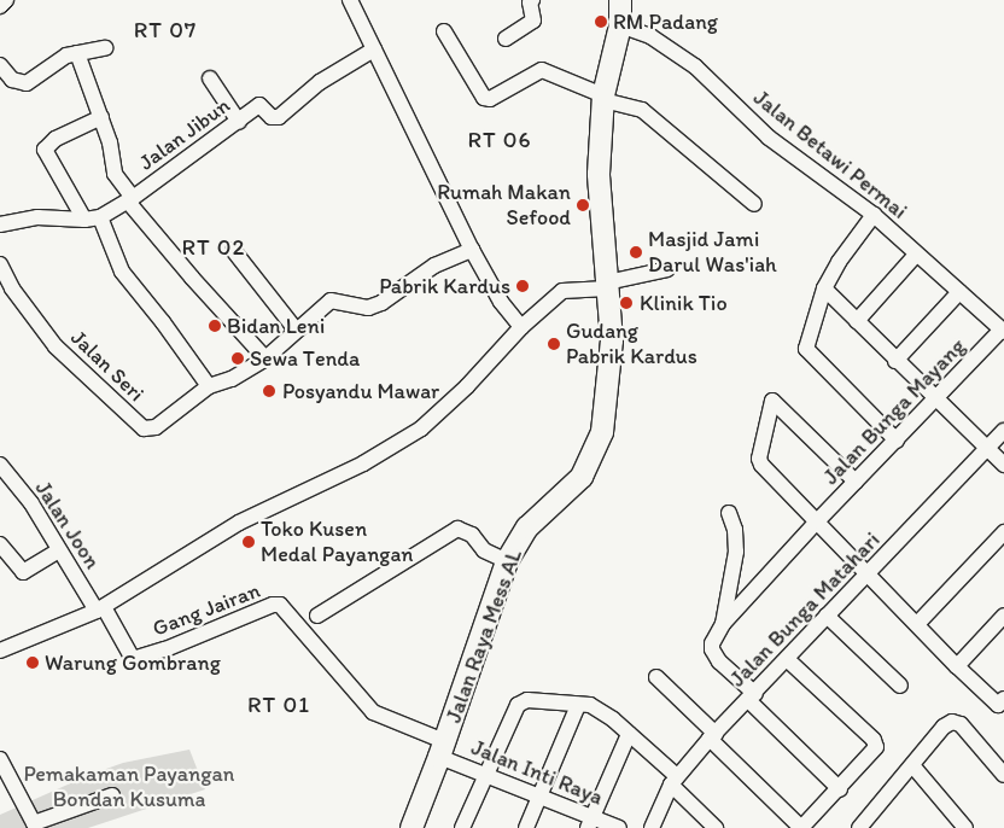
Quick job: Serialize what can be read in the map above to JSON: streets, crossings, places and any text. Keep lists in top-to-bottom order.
{
  "streets": {
    "street": [
      "Jalan Jibun",
      "Jalan Betawi Permai",
      "Jalan Seri",
      "Jalan Bunga Mayang",
      "Jalan Joon",
      "Gang Jairan",
      "Jalan Bunga Matahari",
      "Jalan Raya Mess AL",
      "Jalan Inti Raya"
    ]
  },
  "crossings": [
    ["Jalan Betawi Permai", "Jalan Bunga Mayang"],
    ["Jalan Betawi Permai", "Jalan Raya Mess AL"],
    ["Jalan Joon", "Gang Jairan"],
    ["Gang Jairan", "Jalan Raya Mess AL"],
    ["Gang Jairan", "Jalan Inti Raya"],
    ["Jalan Raya Mess AL", "Jalan Inti Raya"]
  ],
  "districts": [
    "RT 07",
    "RT 06",
    "RT 02",
    "RT 01"
  ],
  "parks": ["Pemakaman Payangan Bondan Kusuma"],
  "places": [
    "RM Padang",
    "Rumah Makan Sefood",
    "Masjid Jami Darul Was'iah",
    "Pabrik Kardus",
    "Klinik Tio",
    "Bidan Leni",
    "Gudang Pabrik Kardus",
    "Sewa Tenda",
    "Posyandu Mawar",
    "Toko Kusen Medal Payangan",
    "Warung Gombrang"
  ]
}
